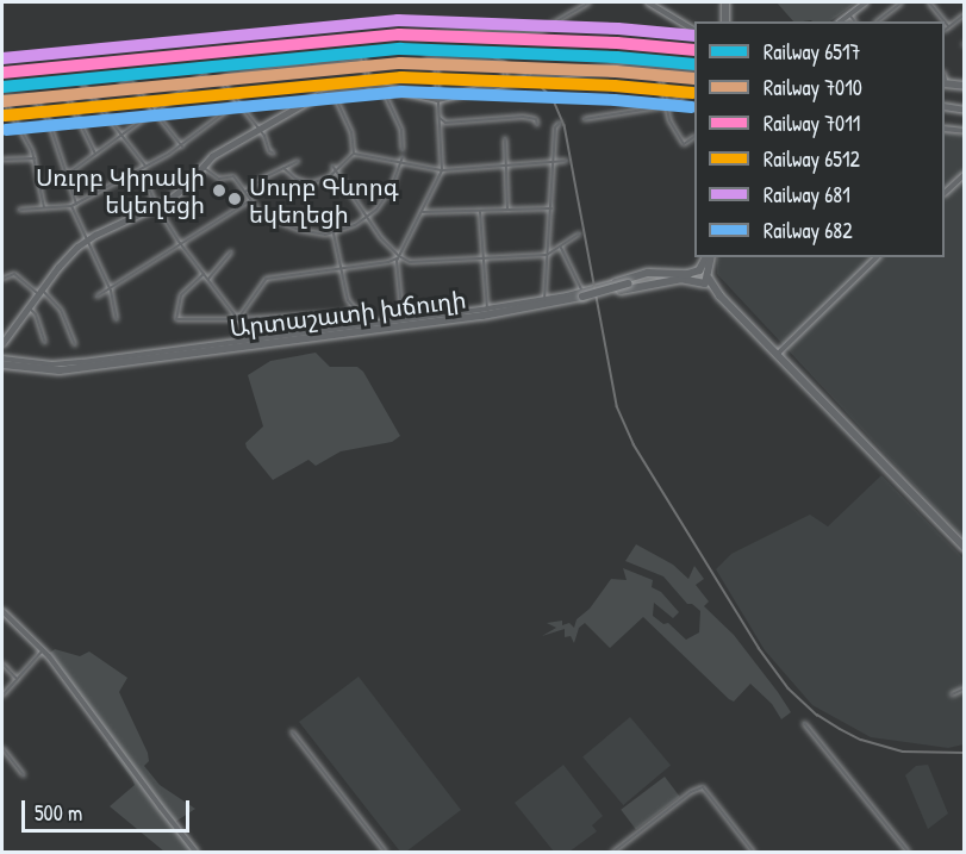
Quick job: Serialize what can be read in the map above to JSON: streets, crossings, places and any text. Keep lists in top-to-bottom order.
{
  "streets": {
    "main road": ["Արտաշատի խճուղի"]
  },
  "places": ["Սռւրբ Կիրակի եկեղեցի", "Սուրբ Գևորգ եկեղեցի"],
  "lines": [
    "rail line 681",
    "rail line 7011",
    "rail line 6517",
    "rail line 7010",
    "rail line 6512",
    "rail line 682"
  ],
  "legend": [
    "Railway 6517",
    "Railway 7010",
    "Railway 7011",
    "Railway 6512",
    "Railway 681",
    "Railway 682"
  ],
  "scale_bar": "500 m"
}
